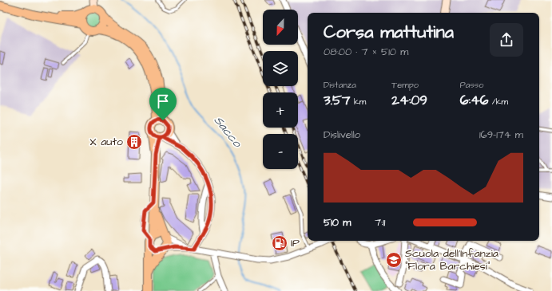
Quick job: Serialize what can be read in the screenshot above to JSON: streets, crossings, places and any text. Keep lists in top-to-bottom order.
{
  "water": ["Sacco"],
  "places": {
    "building": ["X auto"],
    "fuel station": ["IP"],
    "school or university": ["Scuola dell'Infanzia \"Flora Barchiesi\""]
  },
  "north": "bottom",
  "page": {
    "map_buttons": ["+", "−"],
    "heading": ["Corsa mattutina", "08:00 · 7 × 510 m"],
    "stats": [
      ["Distanza", "3.57 km"],
      ["Tempo", "24:09"],
      ["Passo", "6:46 /km"]
    ],
    "chart": ["Dislivello", "169–174 m"],
    "list": [
      {
        "name": "510 m",
        "note": "7:11"
      }
    ]
  }
}
